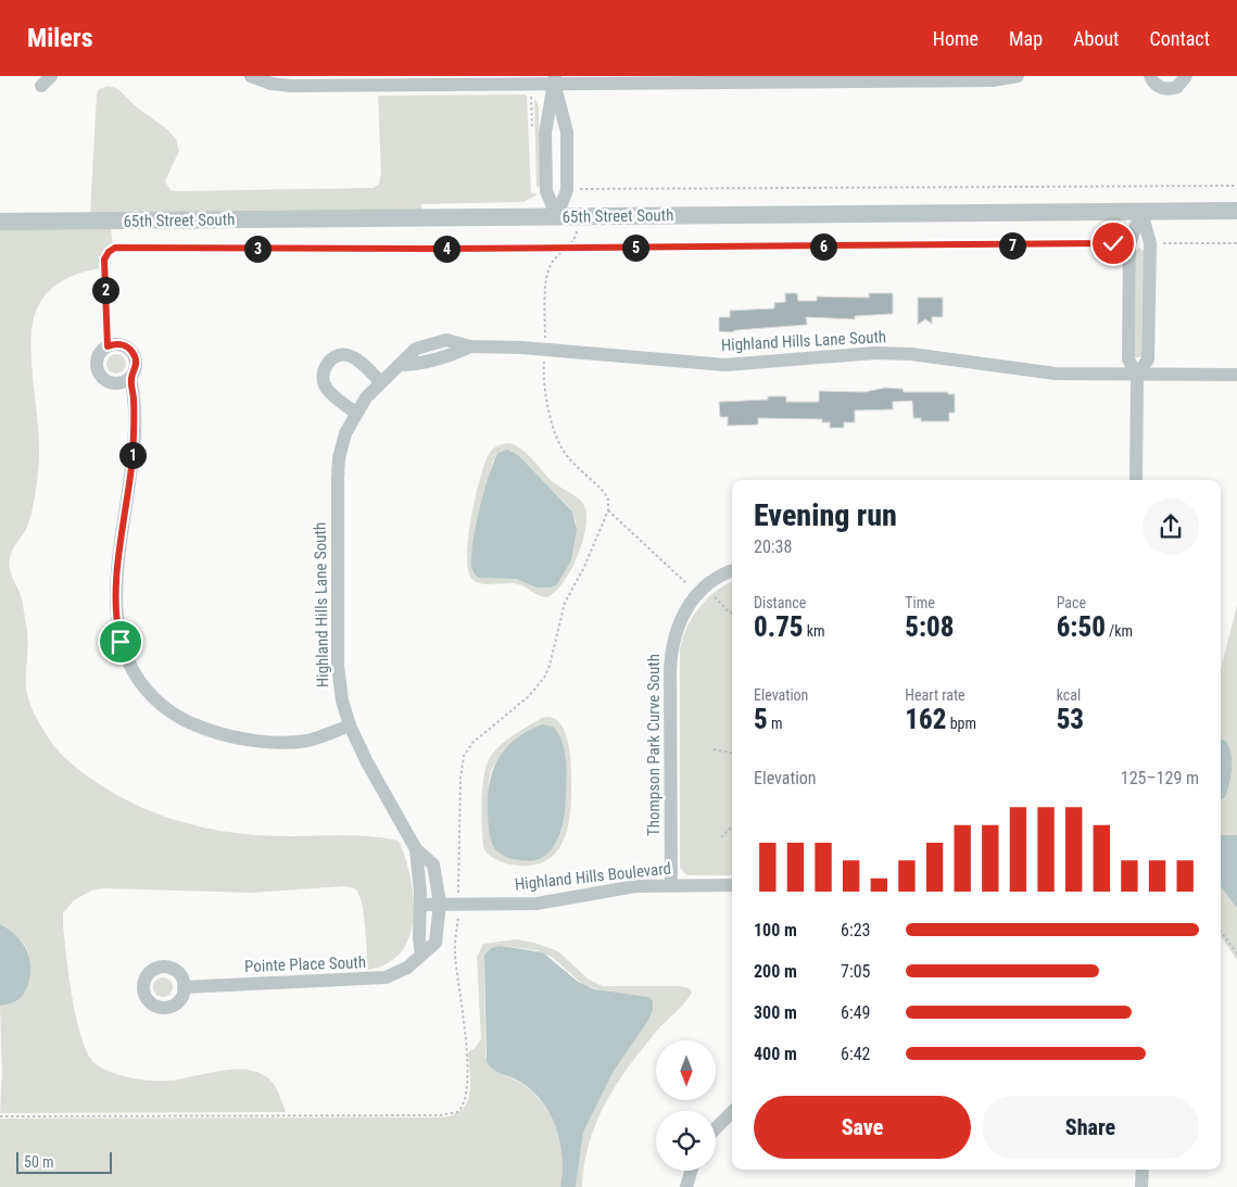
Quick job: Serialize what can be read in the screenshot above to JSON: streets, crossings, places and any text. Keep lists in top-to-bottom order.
{
  "streets": {
    "street": [
      "65th Street South",
      "Highland Hills Lane South",
      "Thompson Park Curve South",
      "Highland Hills Boulevard",
      "Pointe Place South"
    ]
  },
  "crossings": [
    ["Highland Hills Lane South", "Highland Hills Boulevard"],
    ["Highland Hills Lane South", "Pointe Place South"],
    ["Thompson Park Curve South", "Highland Hills Boulevard"],
    ["Highland Hills Boulevard", "Pointe Place South"]
  ],
  "scale_bar": "50 m",
  "north": "bottom",
  "page": {
    "header": "Milers",
    "nav": [
      "Home",
      "Map",
      "About",
      "Contact"
    ],
    "pins": [
      "7",
      "6",
      "5",
      "3",
      "4",
      "2",
      "1"
    ],
    "heading": ["Evening run", "20:38"],
    "stats": [
      ["Distance", "0.75 km"],
      ["Time", "5:08"],
      ["Pace", "6:50 /km"],
      ["Elevation", "5 m"],
      ["Heart rate", "162 bpm"],
      ["kcal", "53"]
    ],
    "chart": ["Elevation", "125–129 m"],
    "list": [
      {
        "name": "100 m",
        "note": "6:23"
      },
      {
        "name": "200 m",
        "note": "7:05"
      },
      {
        "name": "300 m",
        "note": "6:49"
      },
      {
        "name": "400 m",
        "note": "6:42"
      }
    ],
    "buttons": ["Save", "Share"],
    "scale": "50 m"
  }
}
